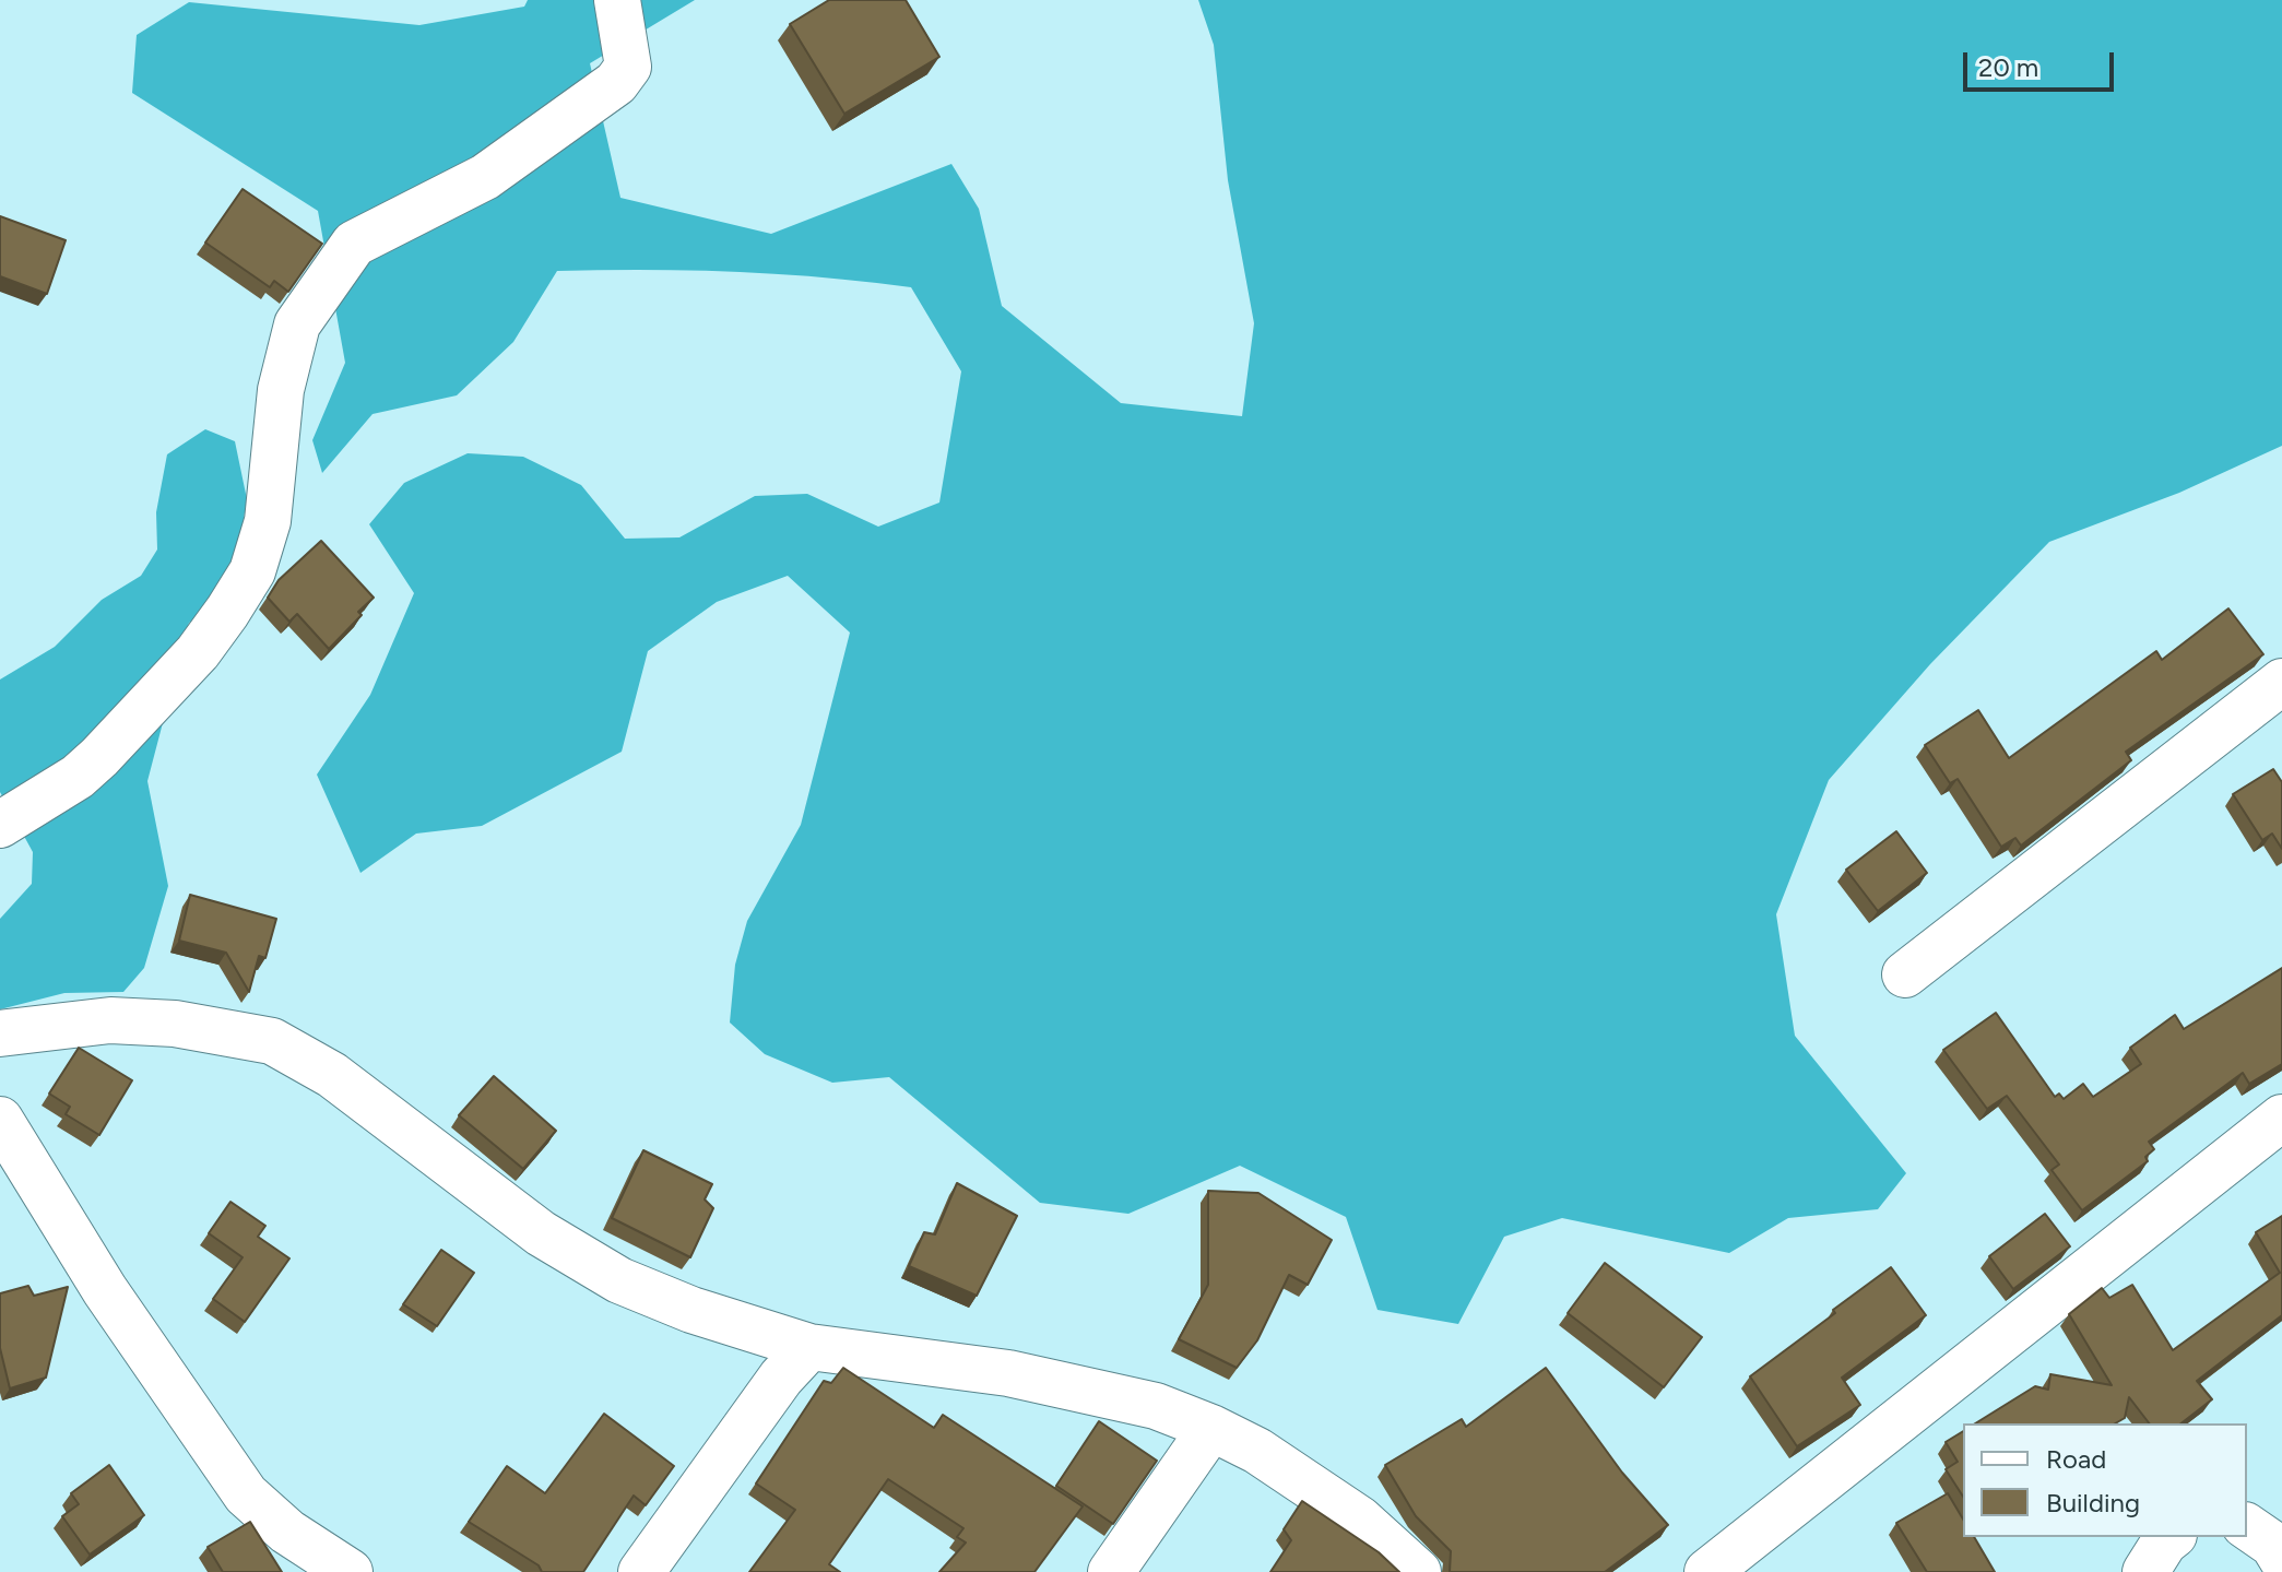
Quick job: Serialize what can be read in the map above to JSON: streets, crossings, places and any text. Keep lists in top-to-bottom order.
{
  "legend": ["Road", "Building"],
  "scale_bar": "20 m"
}
